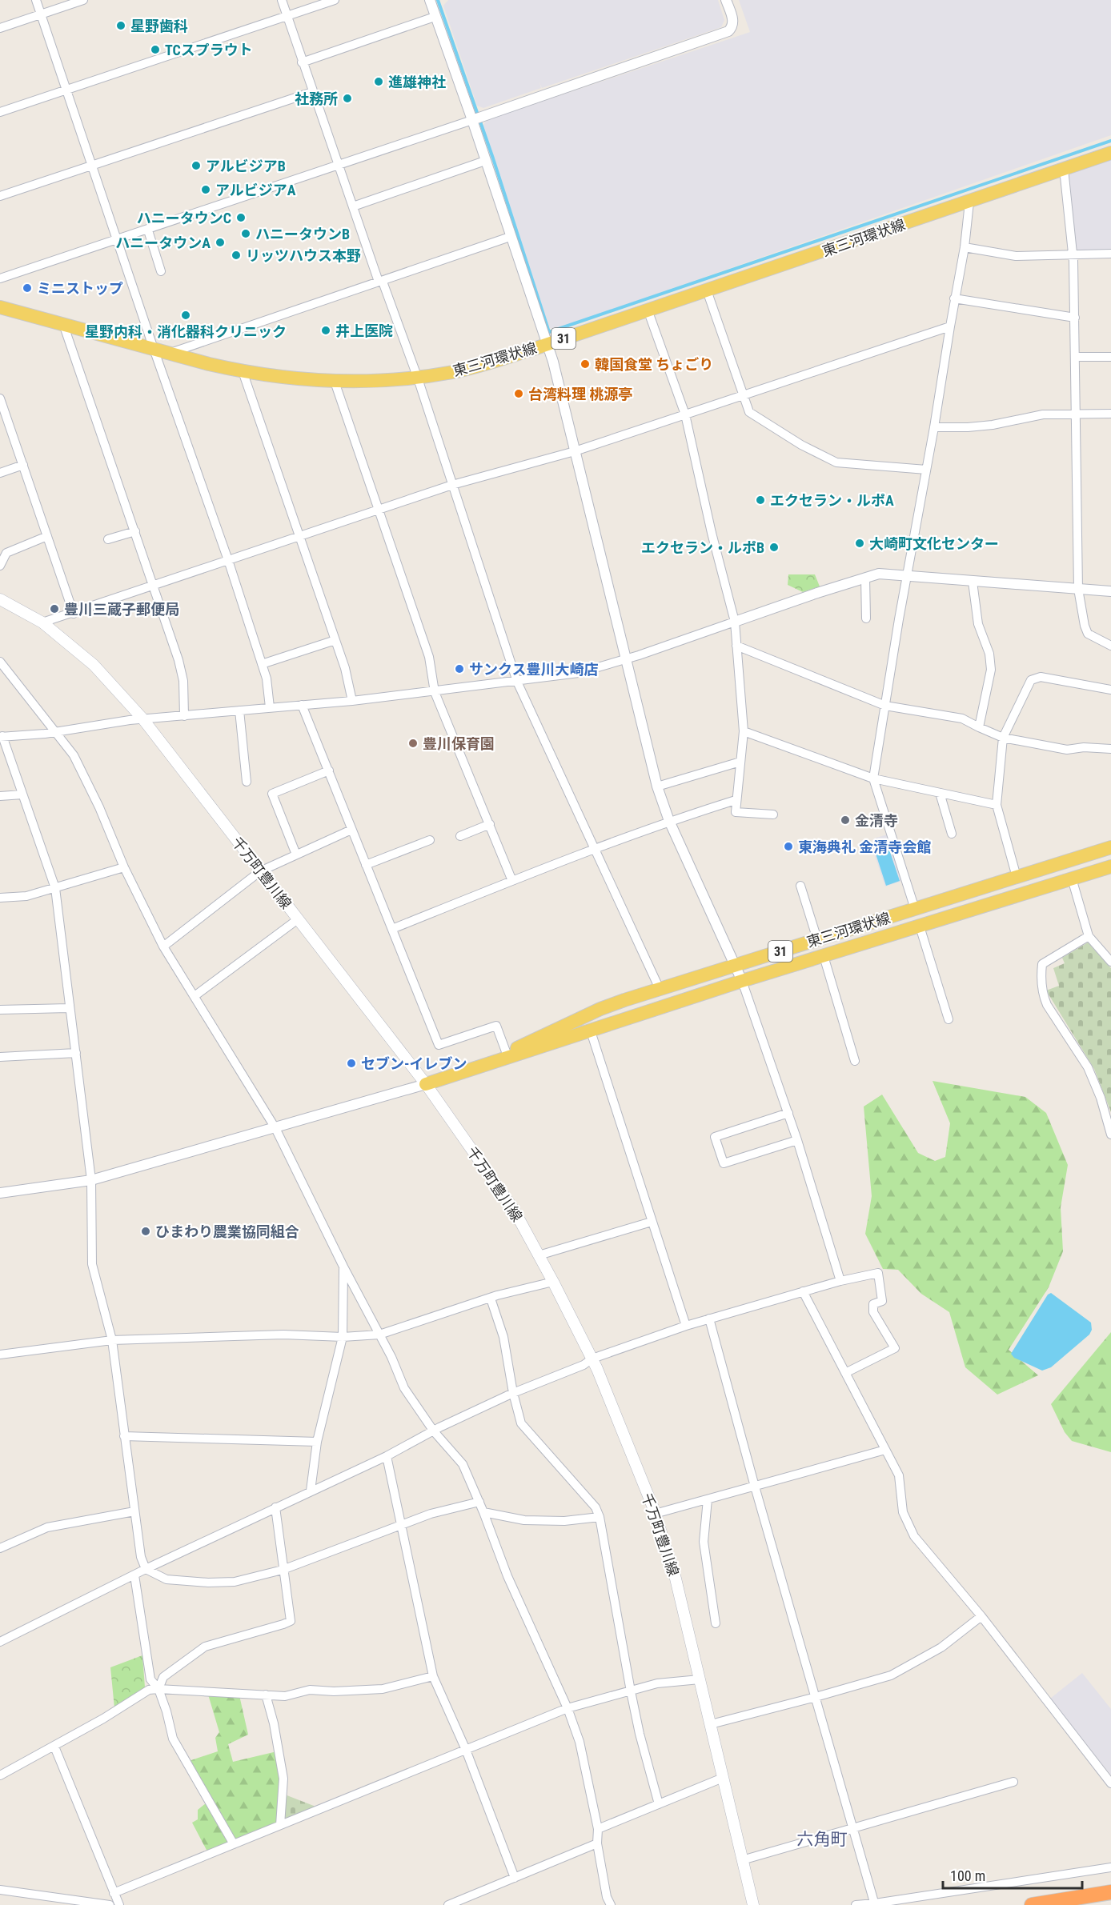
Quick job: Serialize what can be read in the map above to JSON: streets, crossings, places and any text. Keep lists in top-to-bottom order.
{
  "streets": {
    "main road": ["東三河環状線", "31", "千万町豊川線"]
  },
  "crossings": [
    ["東三河環状線", "千万町豊川線"]
  ],
  "districts": ["六角町"],
  "places": [
    "星野歯科",
    "TCスプラウト",
    "進雄神社",
    "社務所",
    "アルビジアB",
    "アルビジアA",
    "ハニータウンC",
    "ハニータウンB",
    "ハニータウンA",
    "リッツハウス本野",
    "ミニストップ",
    "星野内科・消化器科クリニック",
    "井上医院",
    "韓国食堂 ちょごり",
    "台湾料理 桃源亭",
    "エクセラン・ルポA",
    "大崎町文化センター",
    "エクセラン・ルポB",
    "豊川三蔵子郵便局",
    "サンクス豊川大崎店",
    "豊川保育園",
    "金清寺",
    "東海典礼 金清寺会館",
    "セブン-イレブン",
    "ひまわり農業協同組合"
  ],
  "scale_bar": "100 m"
}
